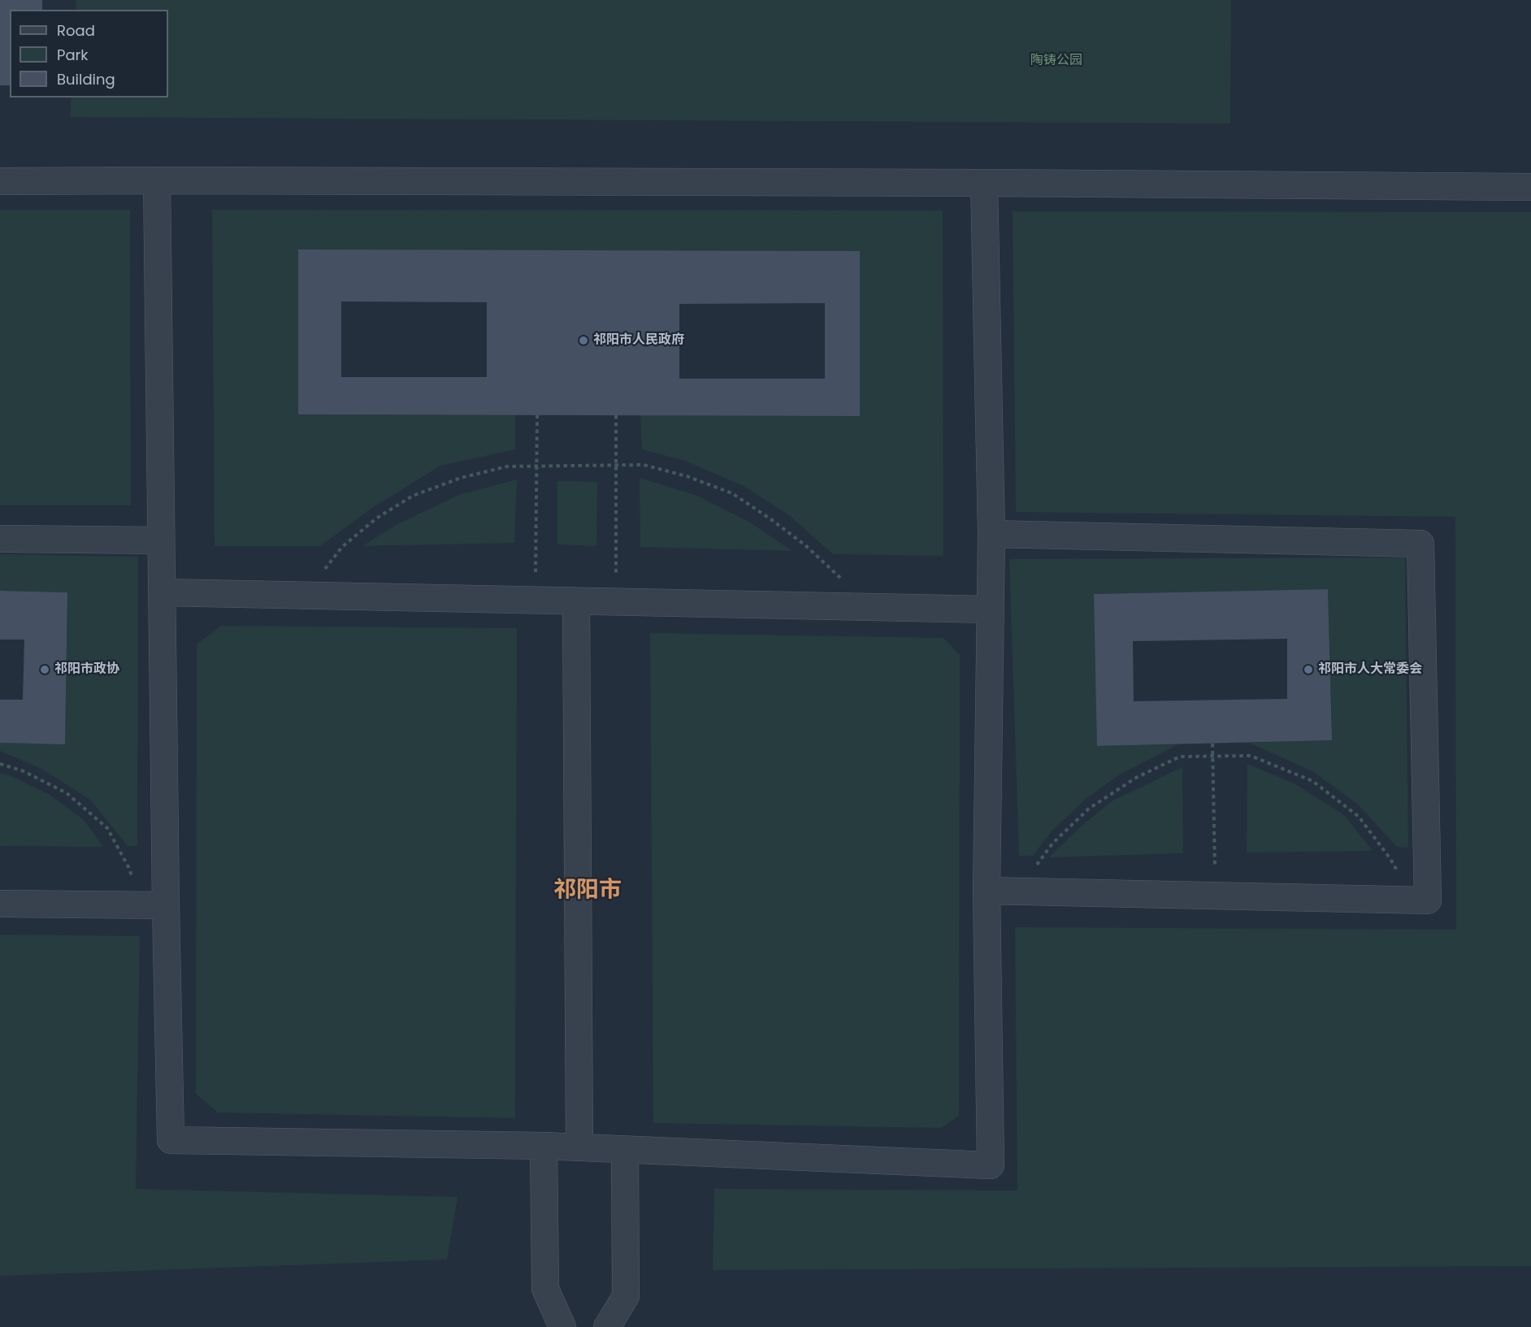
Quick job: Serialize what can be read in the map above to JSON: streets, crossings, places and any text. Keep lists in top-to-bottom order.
{
  "districts": ["祁阳市"],
  "parks": ["陶铸公园"],
  "places": ["祁阳市人民政府", "祁阳市政协", "祁阳市人大常委会"],
  "legend": ["Road", "Park", "Building"]
}
